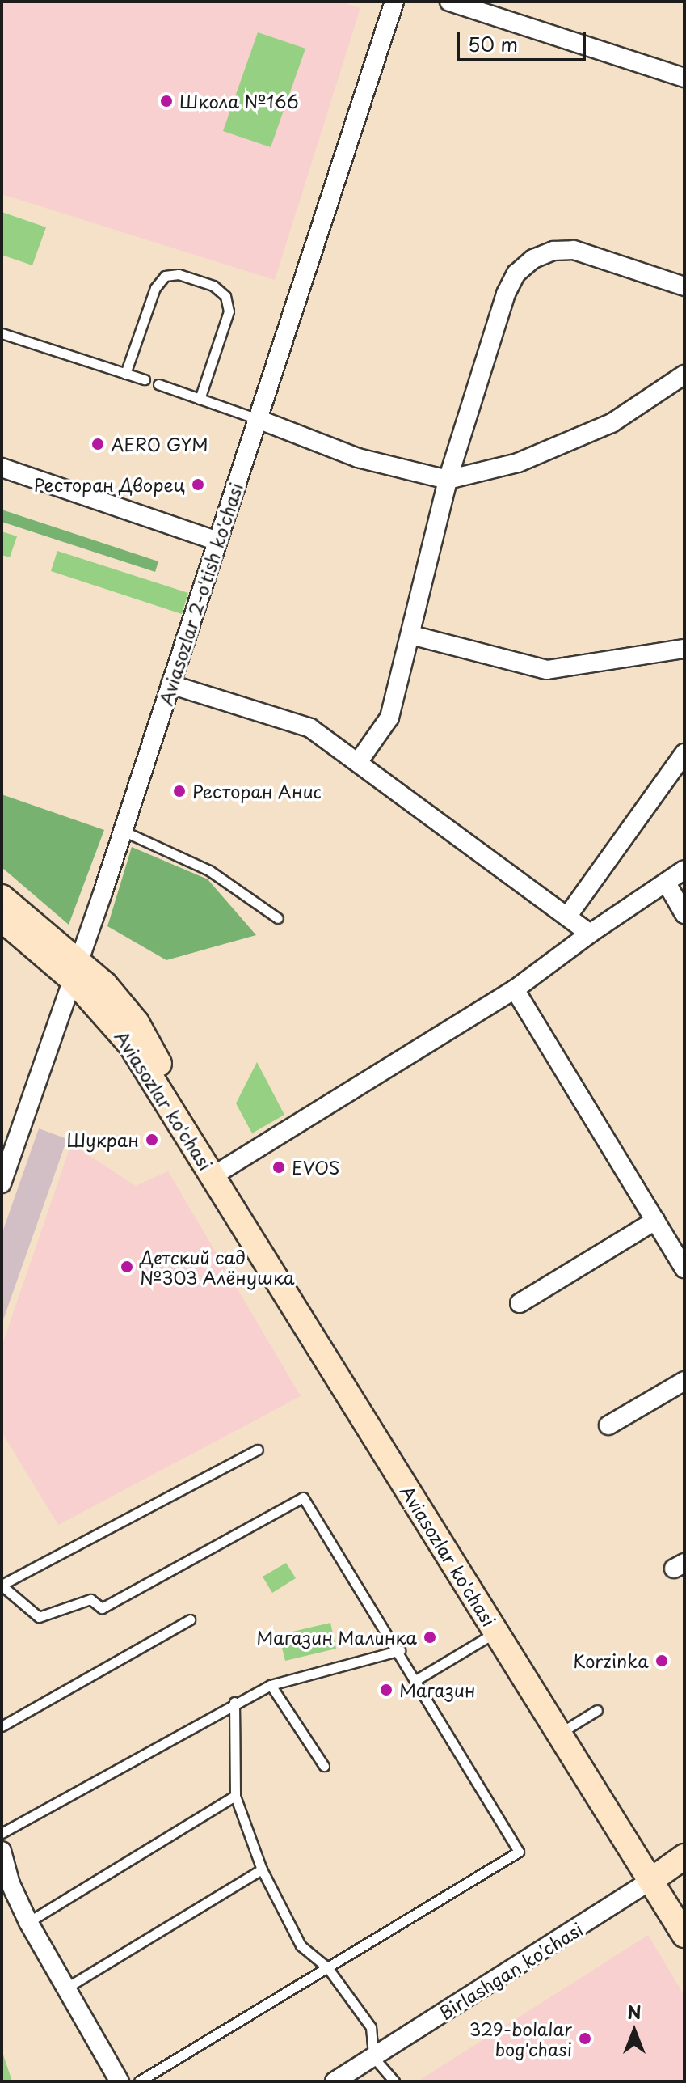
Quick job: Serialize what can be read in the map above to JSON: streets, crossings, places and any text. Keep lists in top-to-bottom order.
{
  "streets": {
    "main road": ["Aviasozlar ko'chasi", "Birlashgan ko'chasi"],
    "street": ["Aviasozlar 2-o'tish ko'chasi"]
  },
  "crossings": [
    ["Aviasozlar 2-o'tish ko'chasi", "Aviasozlar ko'chasi"],
    ["Aviasozlar ko'chasi", "Birlashgan ko'chasi"]
  ],
  "places": [
    "Школа №166",
    "AERO GYM",
    "Ресторан Дворец",
    "Ресторан Анис",
    "Шукран",
    "EVOS",
    "Детский сад №303 Алёнушка",
    "Магазин Малинка",
    "Korzinka",
    "Магазин",
    "329-bolalar bog'chasi"
  ],
  "scale_bar": "50 m",
  "north": "top"
}
